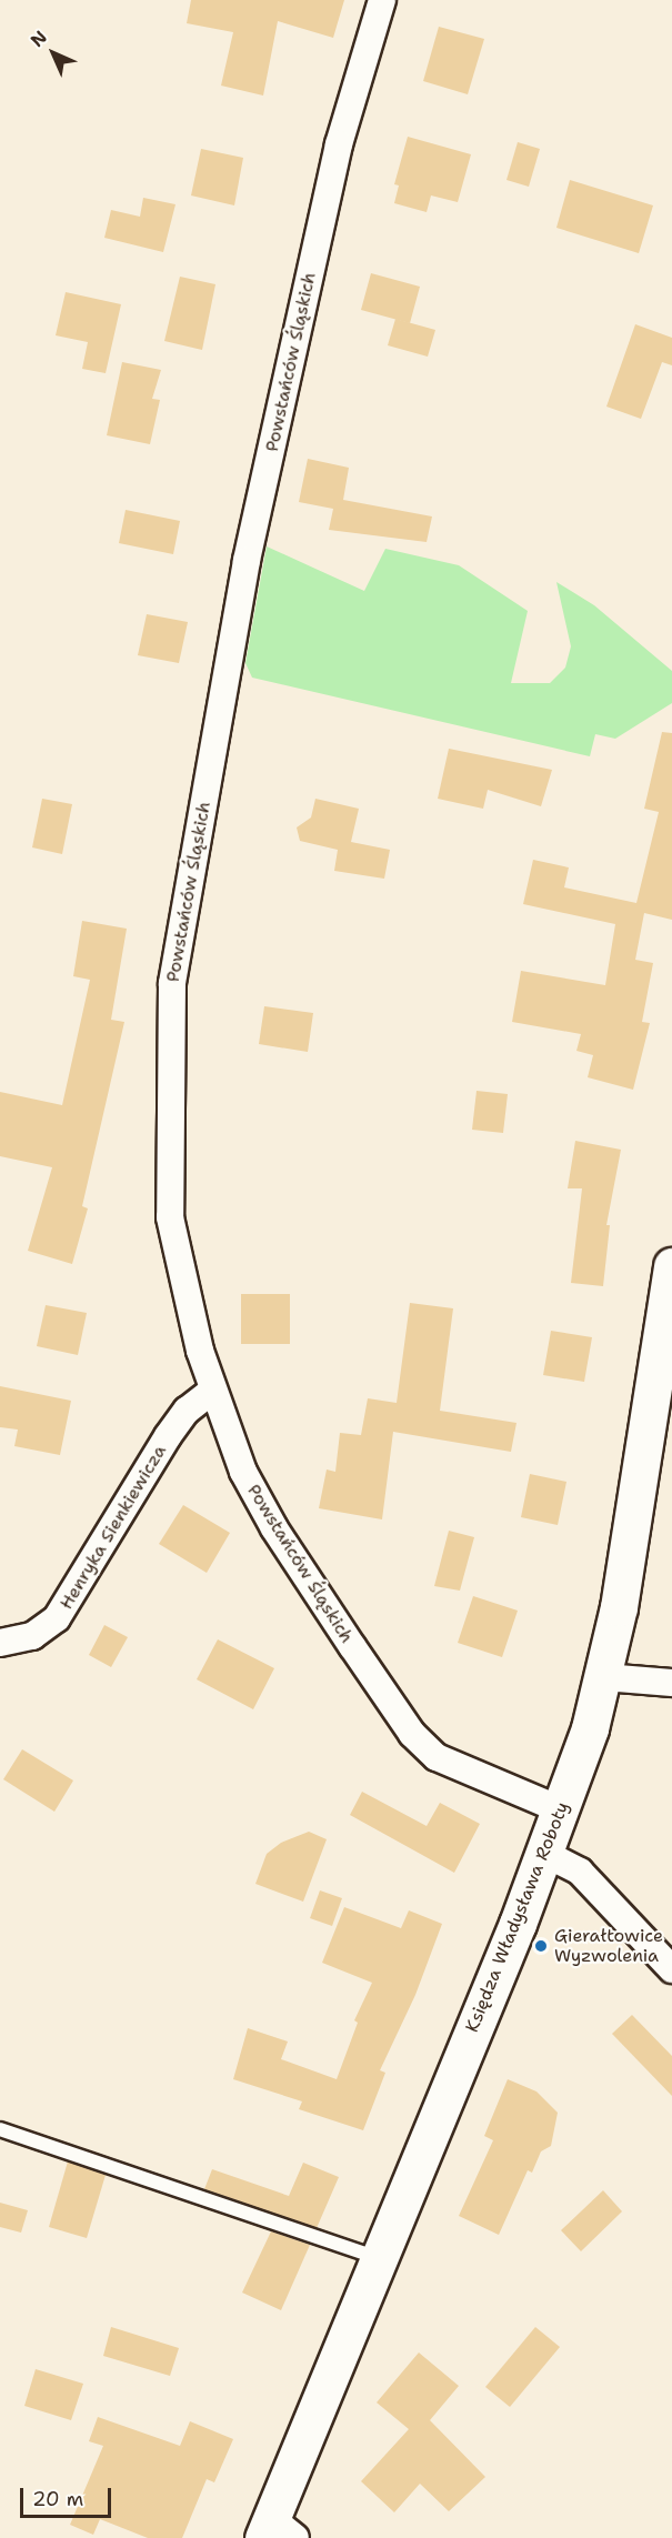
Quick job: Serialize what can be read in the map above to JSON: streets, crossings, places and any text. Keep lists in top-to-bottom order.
{
  "streets": {
    "main road": ["Księdza Władysława Roboty"],
    "street": ["Powstańców Śląskich", "Henryka Sienkiewicza"]
  },
  "crossings": [
    ["Powstańców Śląskich", "Henryka Sienkiewicza"],
    ["Powstańców Śląskich", "Księdza Władysława Roboty"]
  ],
  "places": ["Gierałtowice Wyzwolenia"],
  "scale_bar": "20 m",
  "north": "top left"
}
